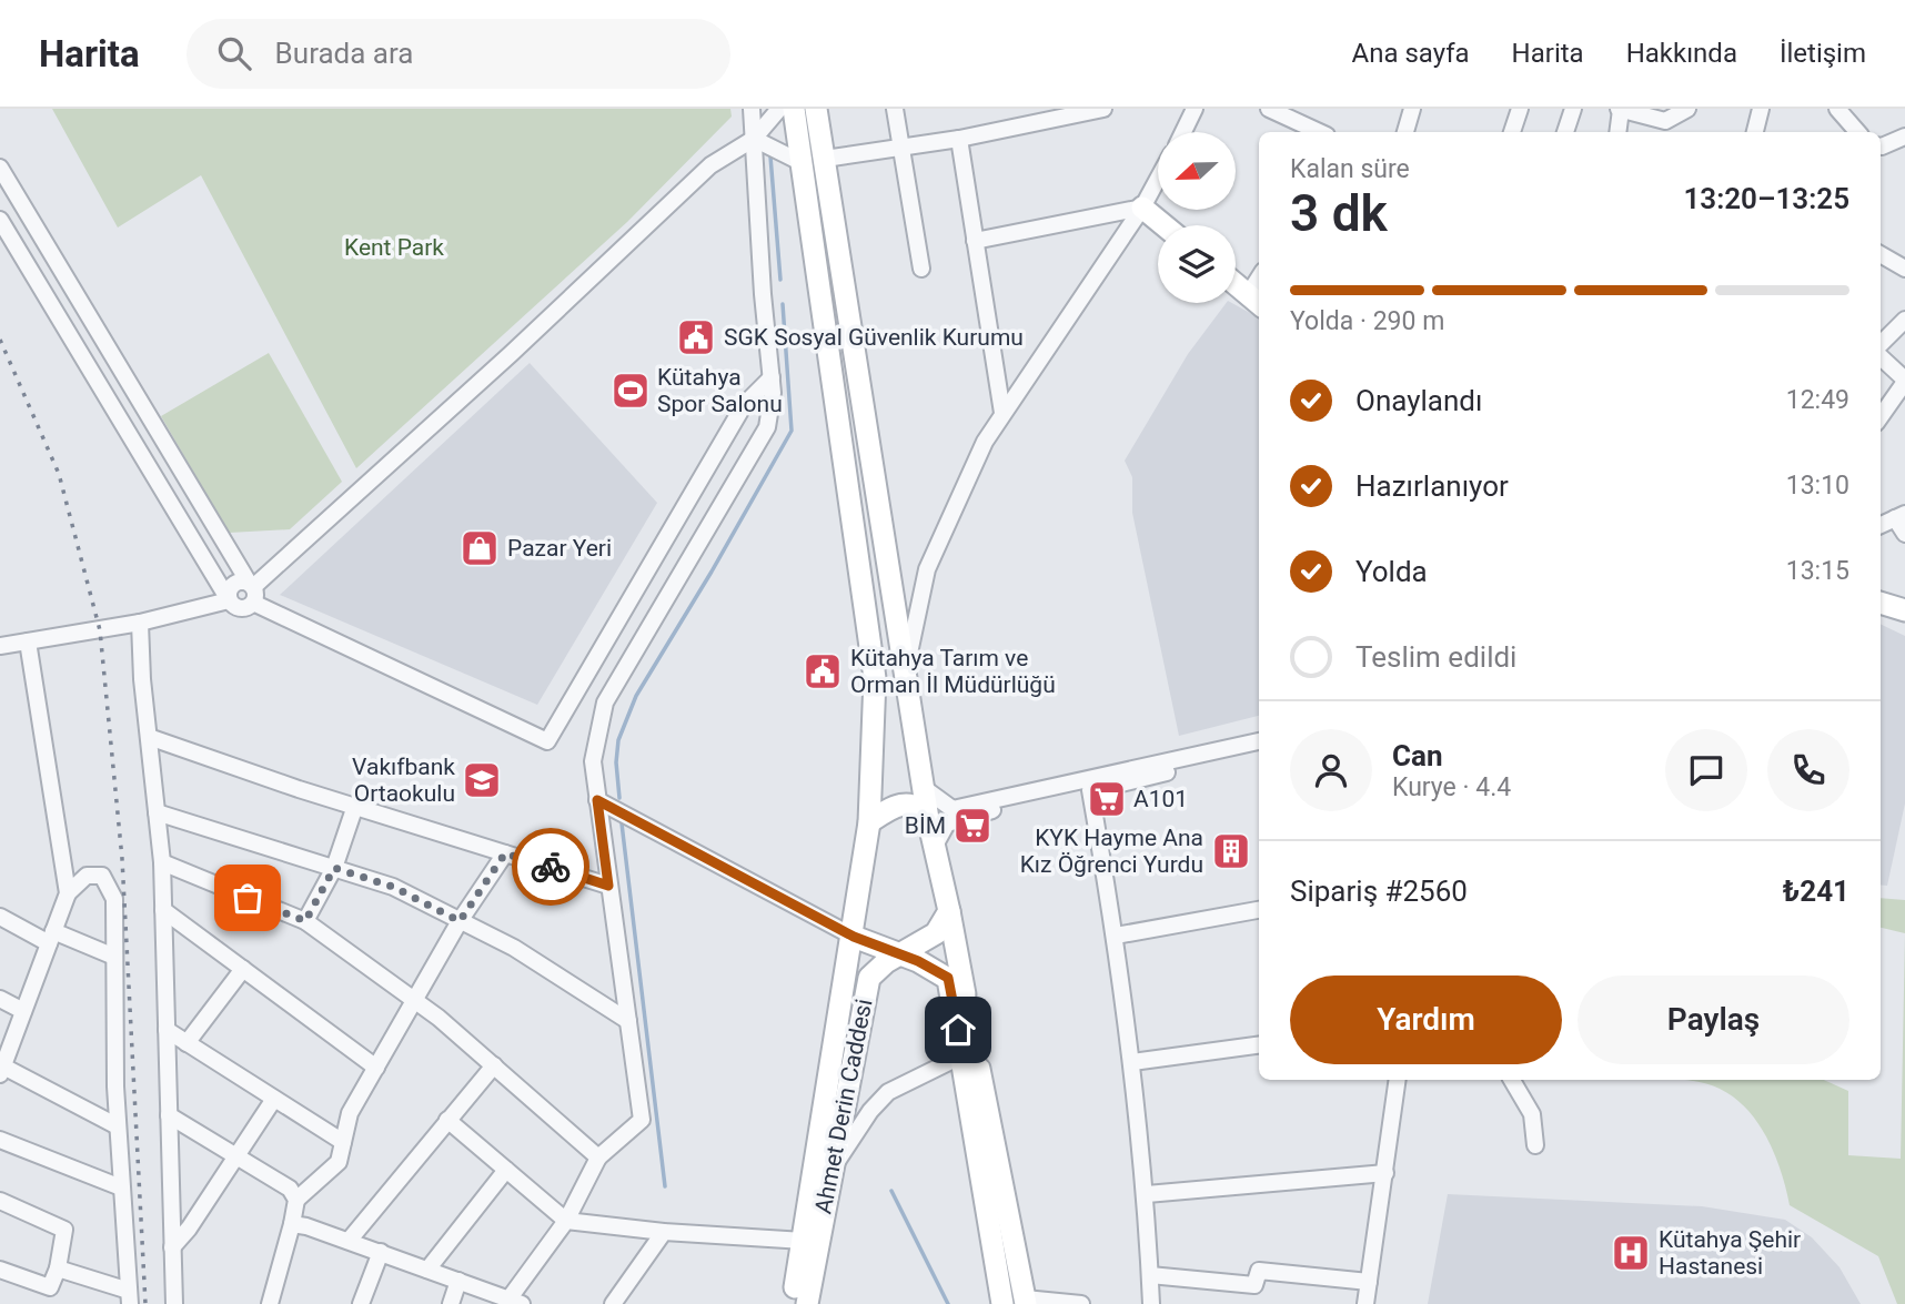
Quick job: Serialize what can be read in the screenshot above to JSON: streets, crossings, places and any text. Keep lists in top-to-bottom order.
{
  "streets": {
    "main road": ["Ahmet Derin Caddesi"]
  },
  "parks": ["Kent Park"],
  "places": {
    "public building": ["SGK Sosyal Güvenlik Kurumu", "Kütahya Tarım ve Orman İl Müdürlüğü"],
    "sports": ["Kütahya Spor Salonu"],
    "shop": ["Pazar Yeri"],
    "school or university": ["Vakıfbank Ortaokulu"],
    "supermarket": ["A101", "BİM"],
    "building": ["KYK Hayme Ana Kız Öğrenci Yurdu"],
    "hospital": ["Kütahya Şehir Hastanesi"]
  },
  "north": "left",
  "page": {
    "header": "Harita",
    "search": "Burada ara",
    "nav": [
      "Ana sayfa",
      "Harita",
      "Hakkında",
      "İletişim"
    ],
    "heading": ["3 dk", "Kalan süre", "13:20–13:25"],
    "panel": [
      "Can",
      "Kurye · 4.4",
      "Sipariş #2560",
      "₺241"
    ],
    "bar": "Yolda · 290 m",
    "list": [
      ["Onaylandı", "12:49"],
      ["Hazırlanıyor", "13:10"],
      ["Yolda", "13:15"],
      "Teslim edildi"
    ],
    "buttons": ["Yardım", "Paylaş"]
  }
}
